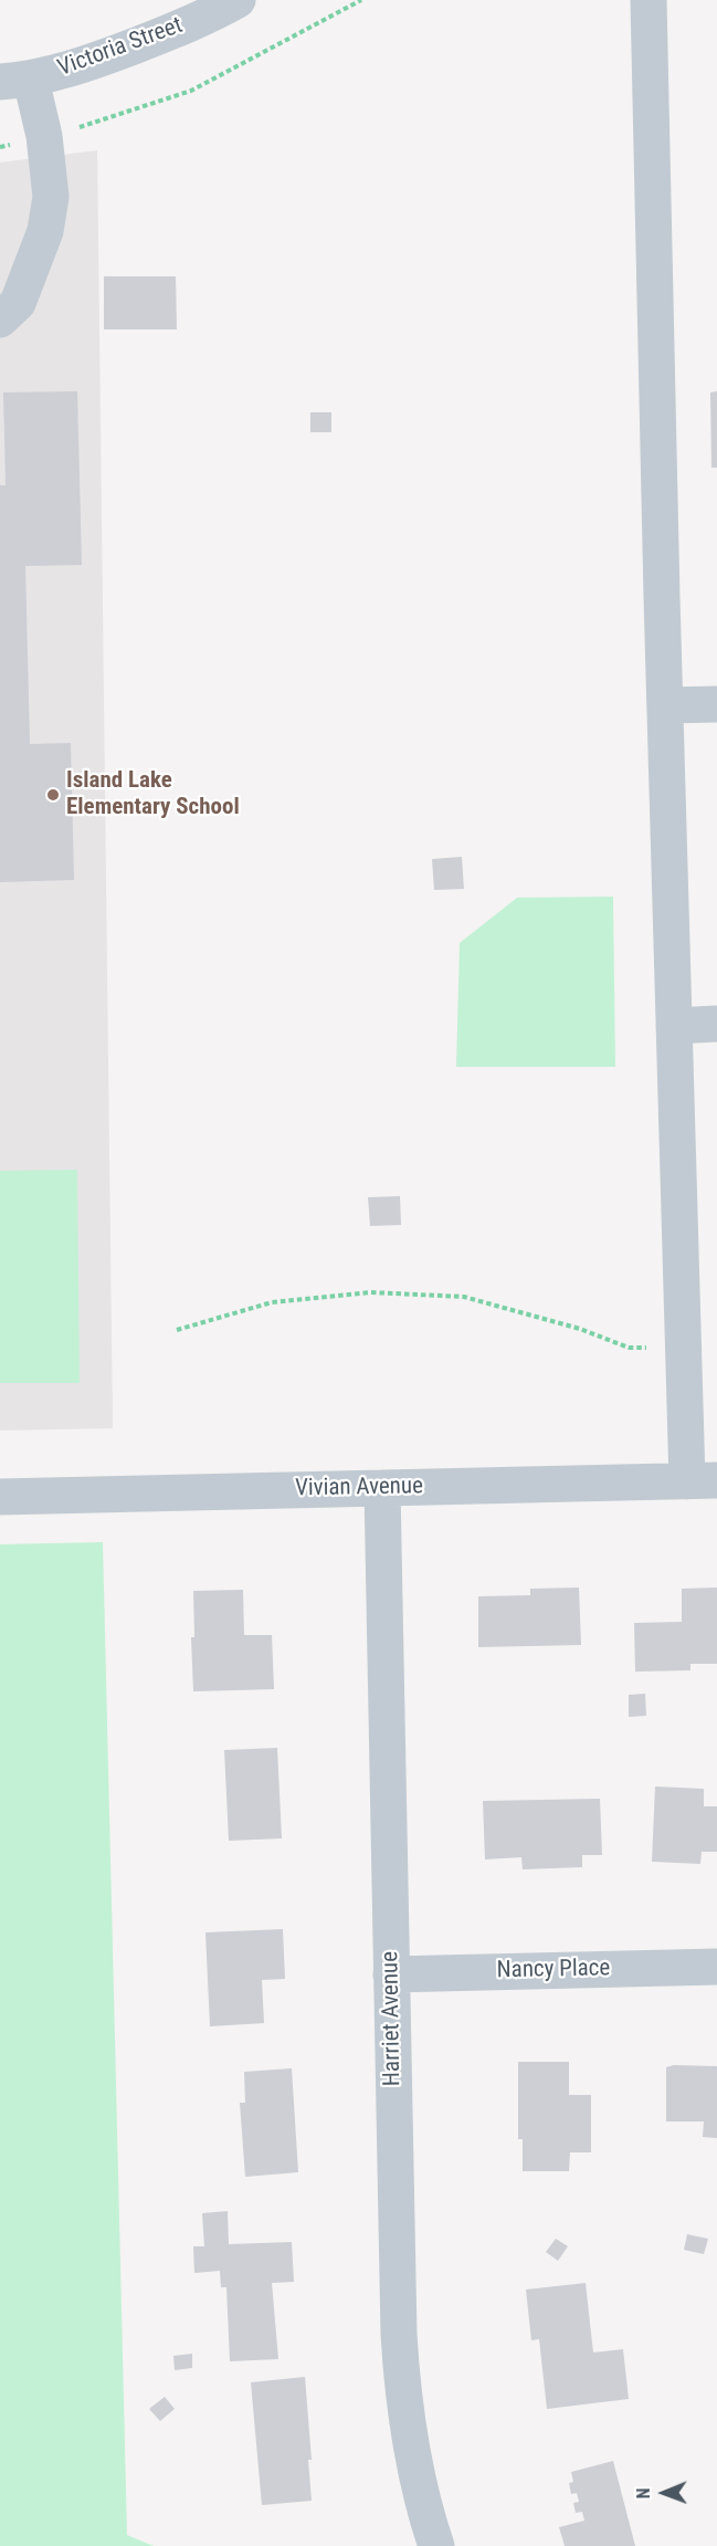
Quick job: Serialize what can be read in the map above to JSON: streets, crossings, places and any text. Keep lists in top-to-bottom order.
{
  "streets": {
    "street": [
      "Victoria Street",
      "Vivian Avenue",
      "Nancy Place",
      "Harriet Avenue"
    ]
  },
  "crossings": [
    ["Vivian Avenue", "Harriet Avenue"],
    ["Nancy Place", "Harriet Avenue"]
  ],
  "places": ["Island Lake Elementary School"],
  "north": "left"
}
